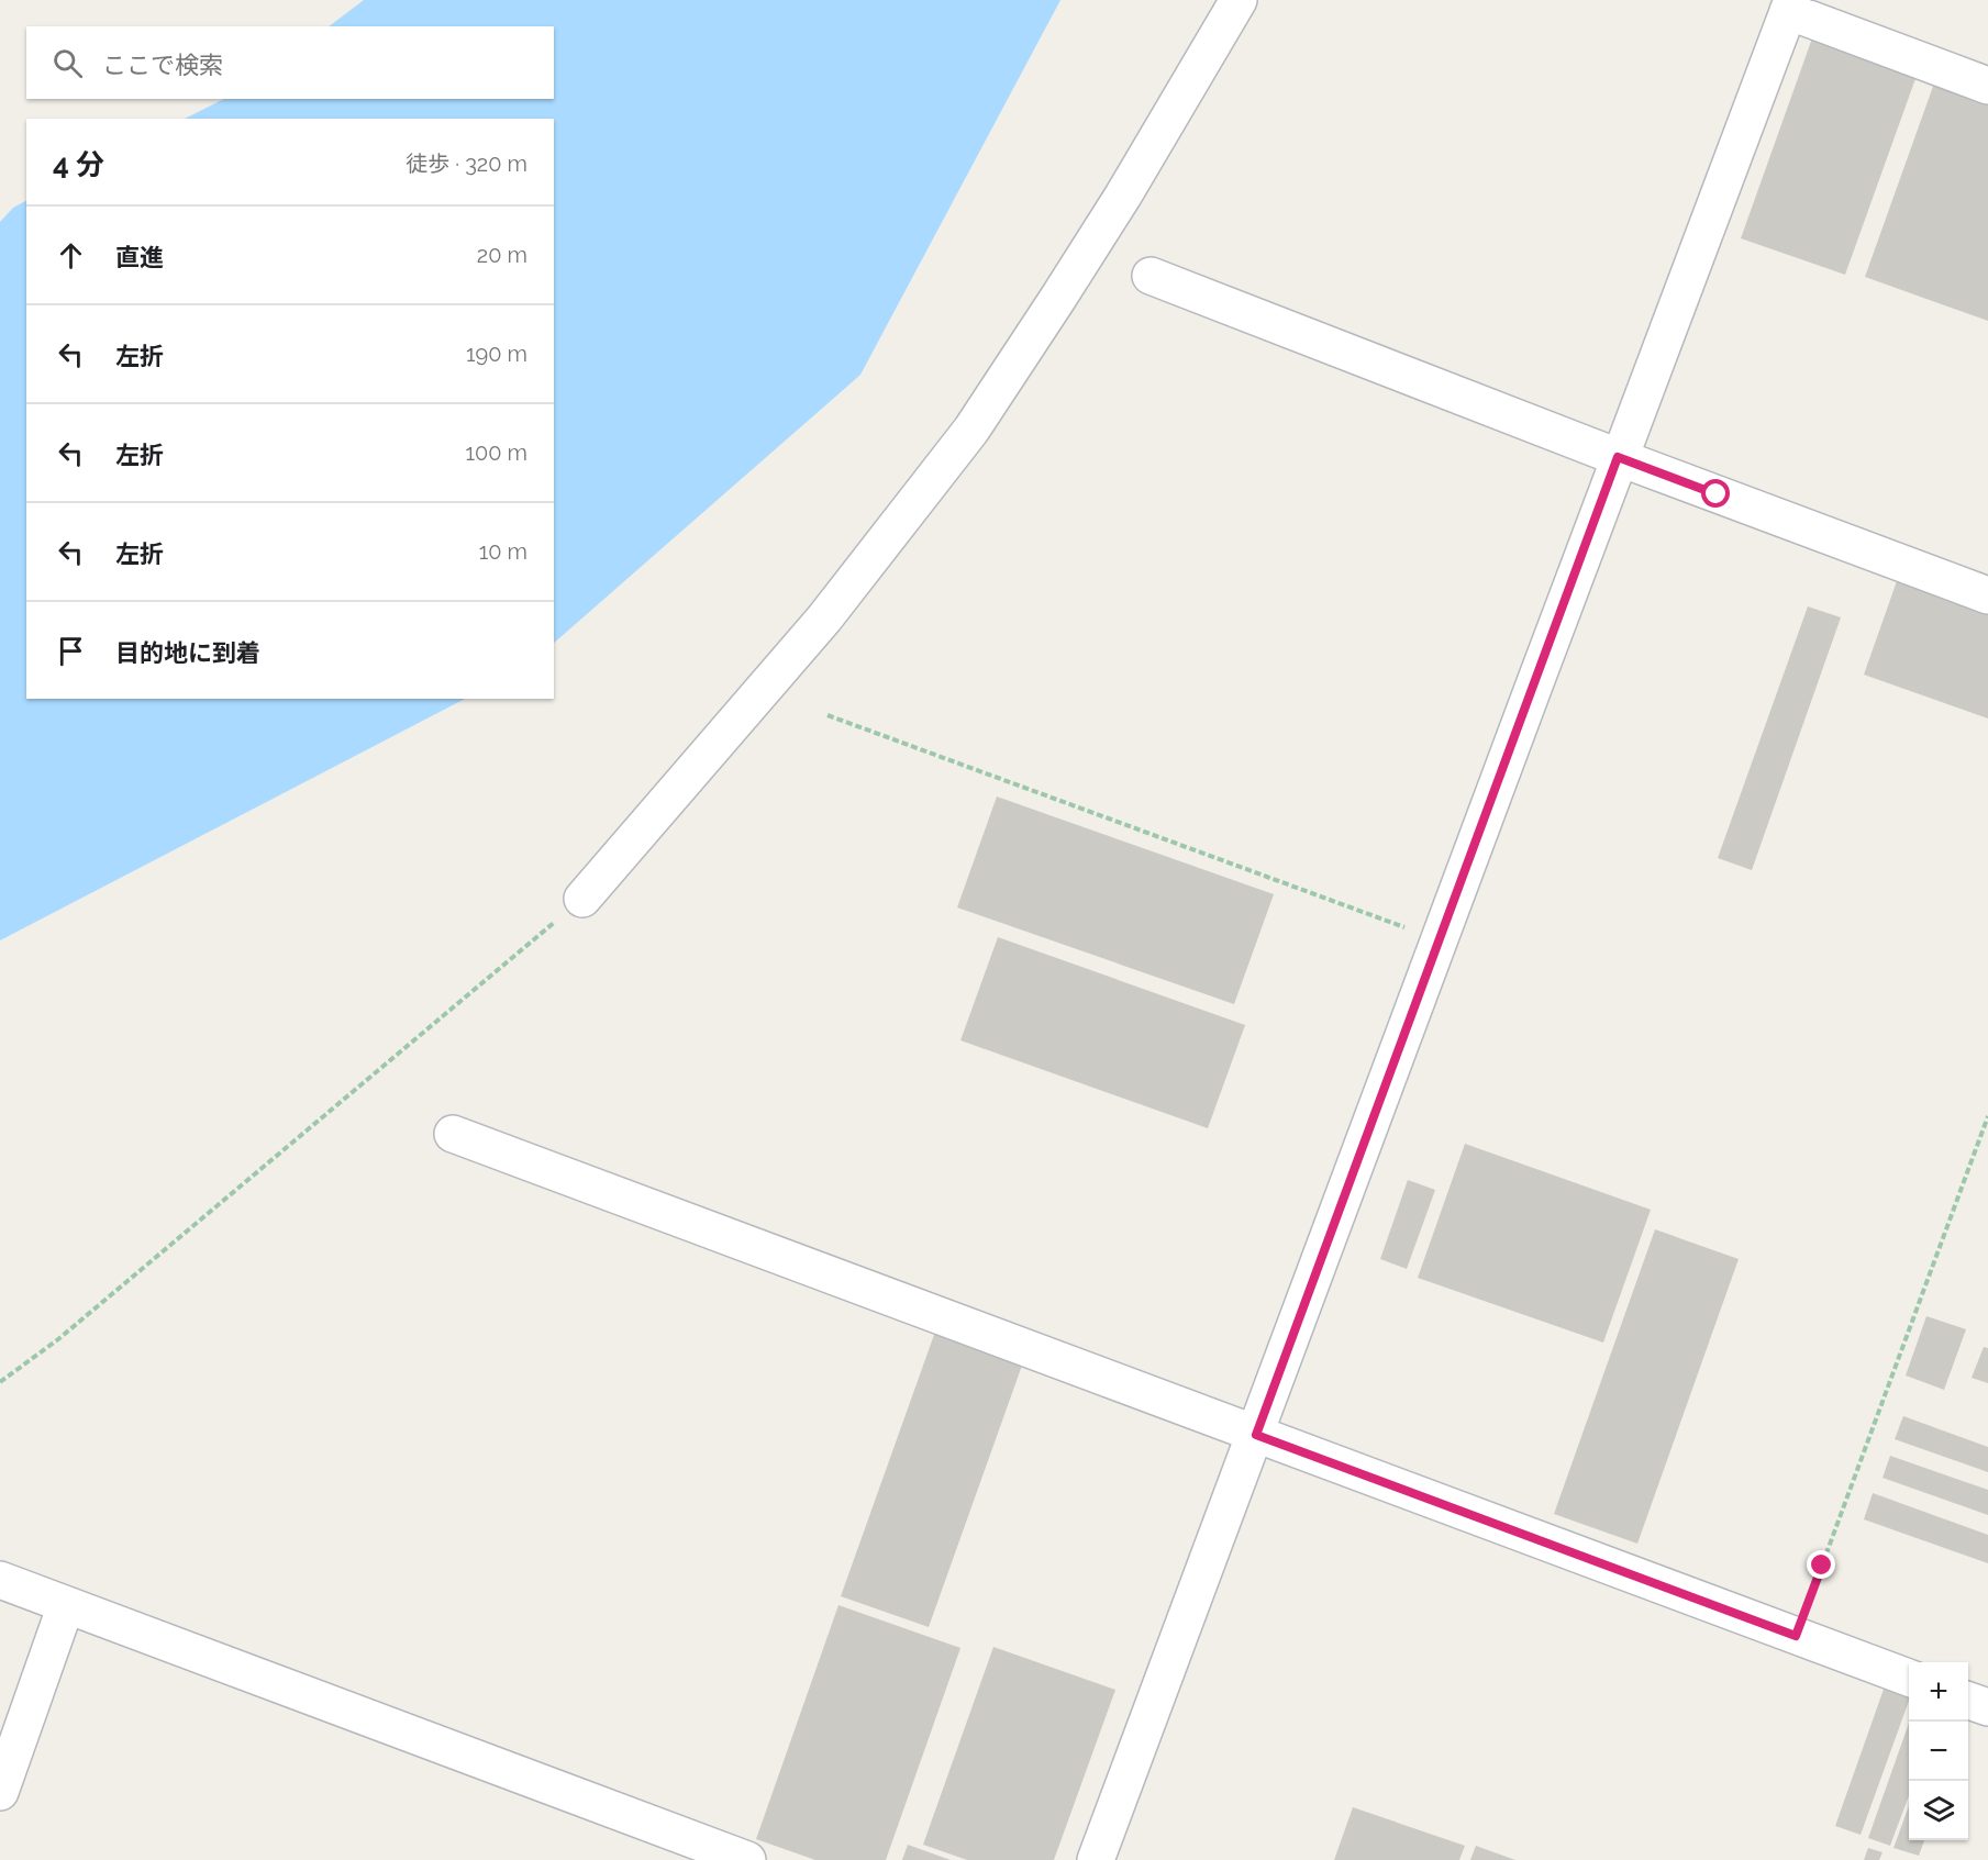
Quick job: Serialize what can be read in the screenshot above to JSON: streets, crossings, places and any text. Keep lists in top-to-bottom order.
{
  "page": {
    "search": "ここで検索",
    "heading": ["4 分", "徒歩 · 320 m"],
    "list": [
      ["直進", "20 m"],
      ["左折", "190 m"],
      ["左折", "100 m"],
      ["左折", "10 m"],
      "目的地に到着"
    ],
    "map_buttons": ["+", "−"]
  }
}
